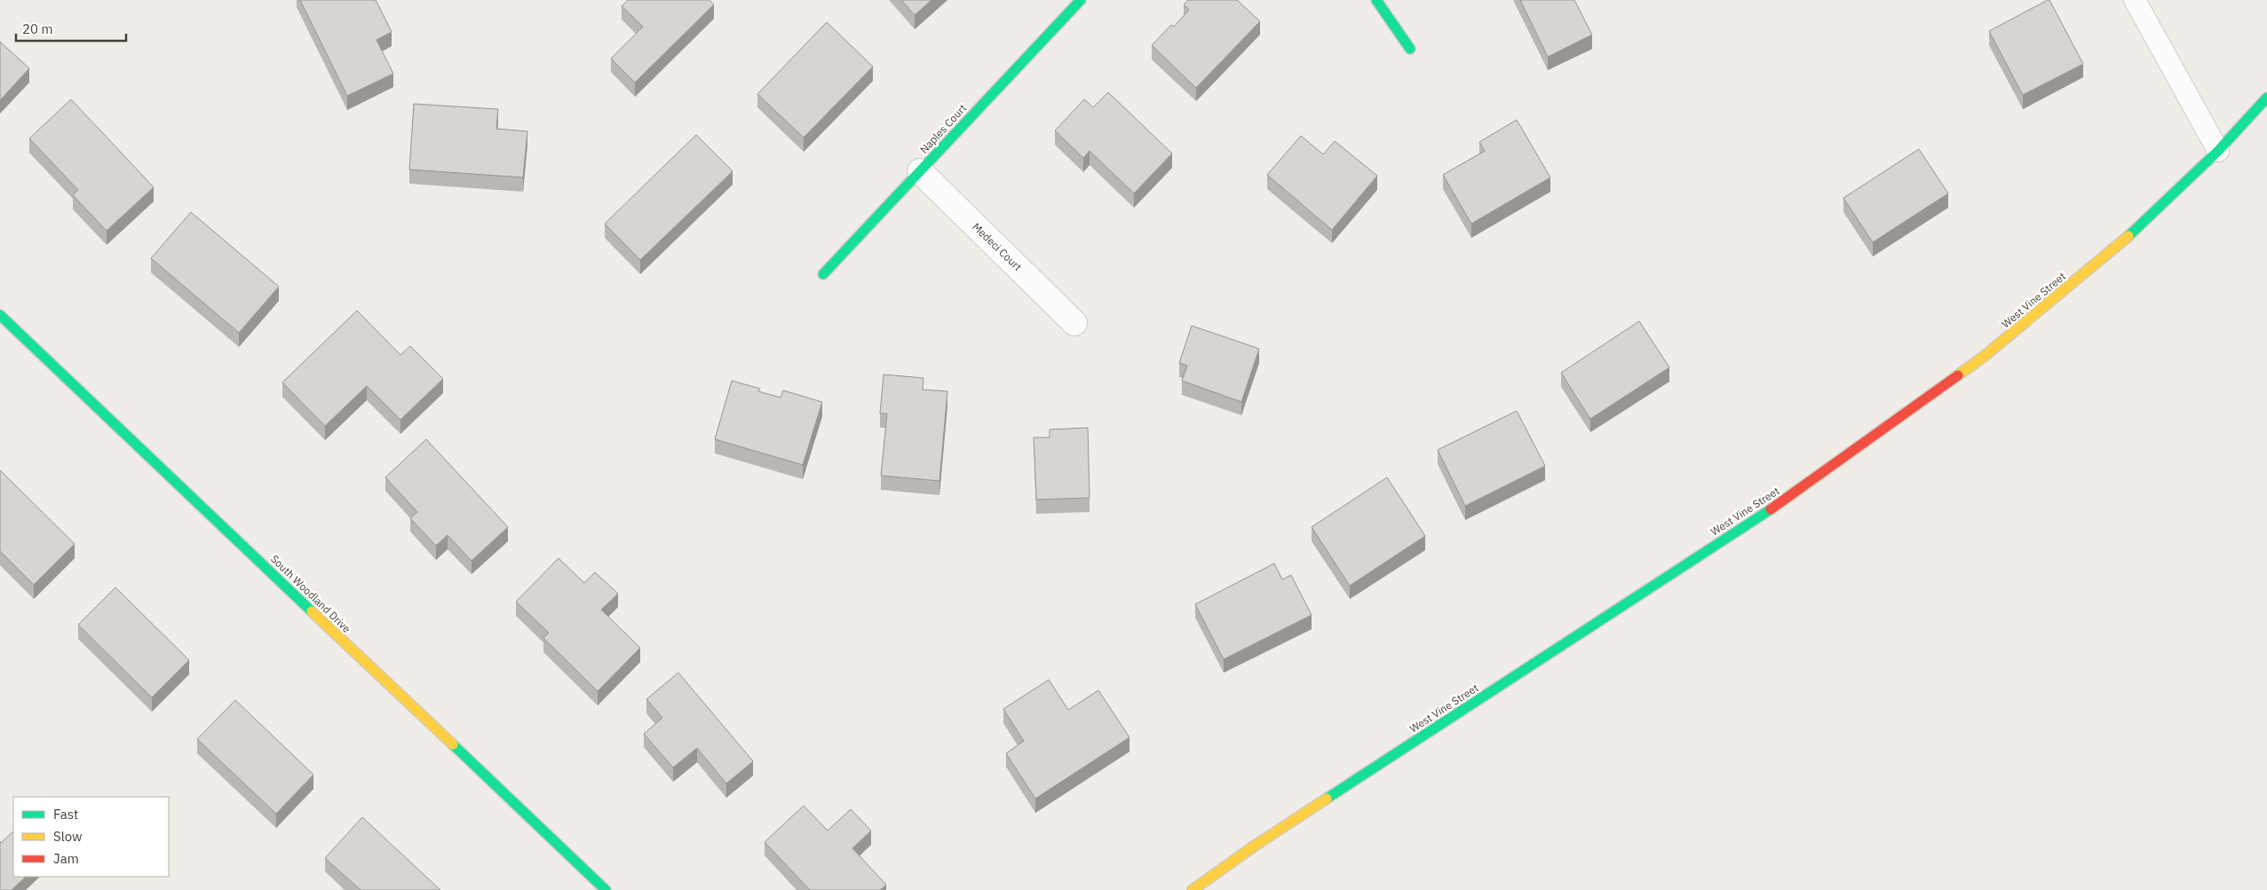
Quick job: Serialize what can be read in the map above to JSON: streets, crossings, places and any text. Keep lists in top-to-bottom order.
{
  "streets": {
    "main road": ["Naples Court", "West Vine Street", "South Woodland Drive"],
    "street": ["Medeci Court"]
  },
  "crossings": [
    ["Naples Court", "Medeci Court"]
  ],
  "legend": ["Fast", "Slow", "Jam"],
  "scale_bar": "20 m"
}
